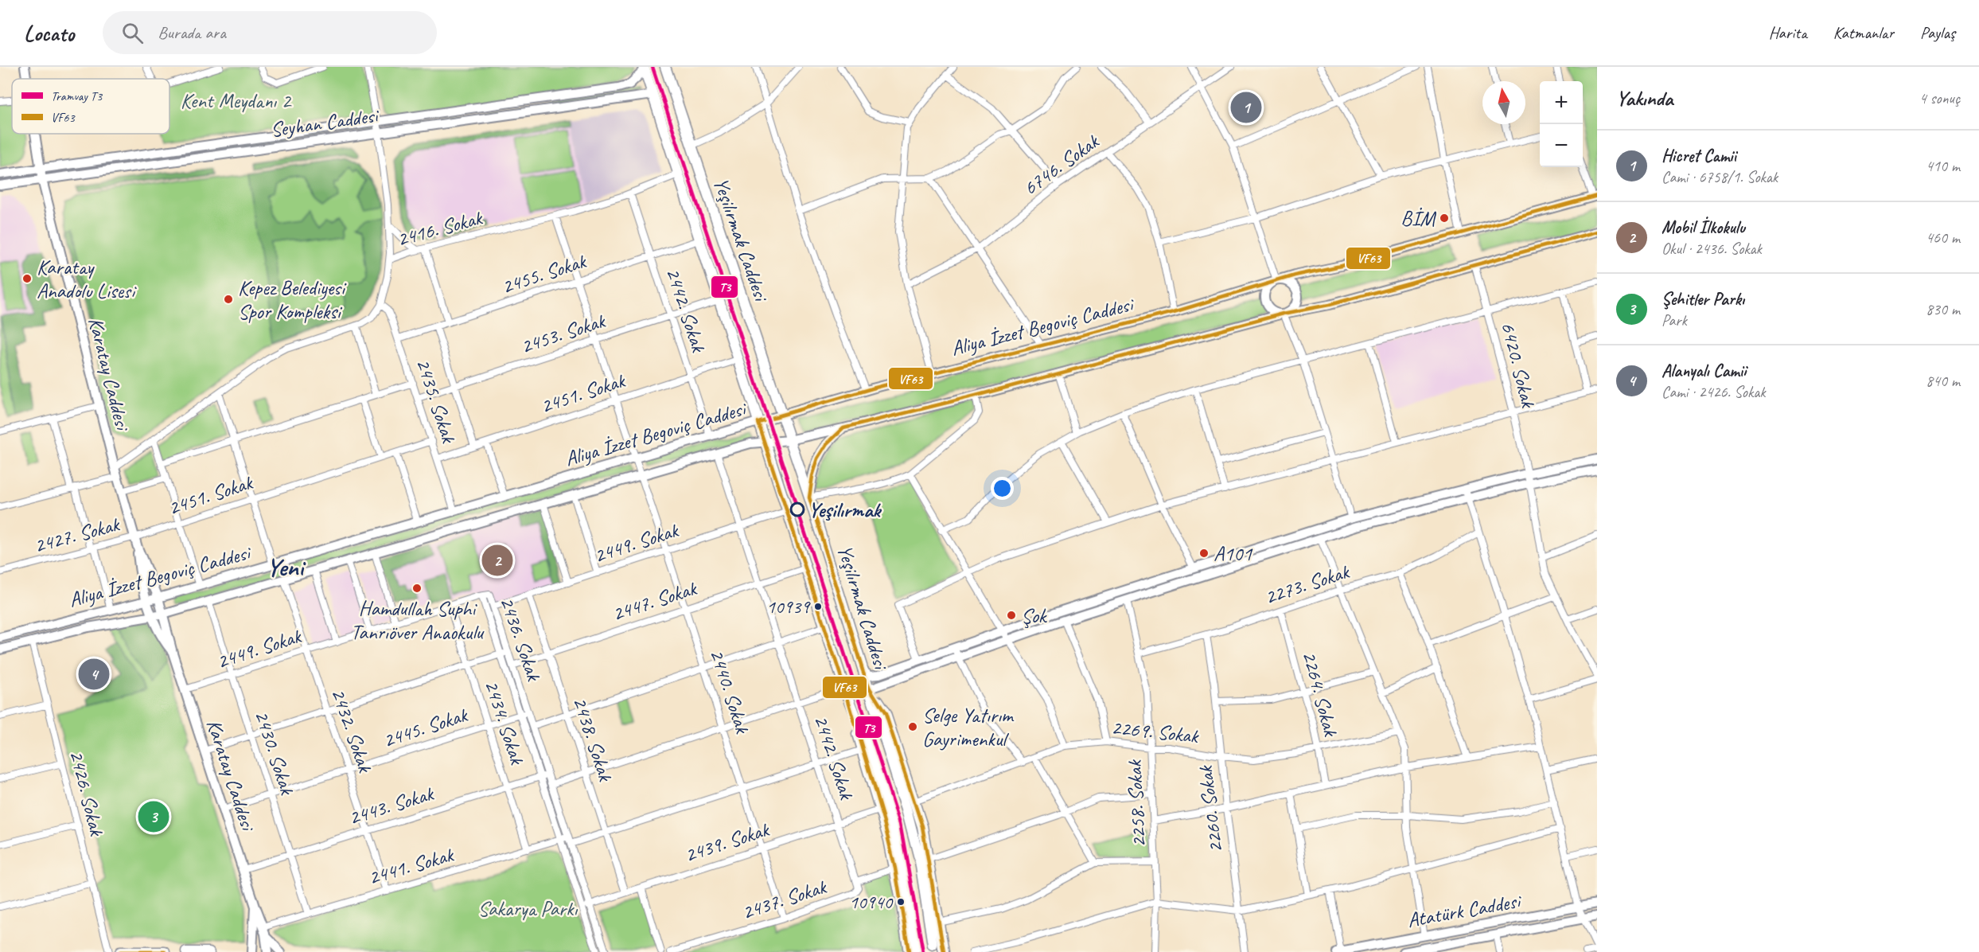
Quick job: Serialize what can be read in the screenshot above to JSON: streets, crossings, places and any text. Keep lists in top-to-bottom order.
{
  "streets": {
    "main road": [
      "Seyhan Caddesi",
      "Yeşilırmak Caddesi",
      "Aliya İzzet Begoviç Caddesi",
      "Karatay Caddesi",
      "Atatürk Caddesi"
    ],
    "street": [
      "6746. Sokak",
      "2416. Sokak",
      "2455. Sokak",
      "2442. Sokak",
      "2453. Sokak",
      "6420. Sokak",
      "2451. Sokak",
      "2435. Sokak",
      "2427. Sokak",
      "2449. Sokak",
      "2273. Sokak",
      "2447. Sokak",
      "2436. Sokak",
      "2440. Sokak",
      "2264. Sokak",
      "2434. Sokak",
      "2445. Sokak",
      "2432. Sokak",
      "2269. Sokak",
      "2438. Sokak",
      "2430. Sokak",
      "2426. Sokak",
      "2258. Sokak",
      "2443. Sokak",
      "2260. Sokak",
      "2439. Sokak",
      "2441. Sokak",
      "2437. Sokak"
    ]
  },
  "crossings": [
    ["Seyhan Caddesi", "Yeşilırmak Caddesi"],
    ["Seyhan Caddesi", "Karatay Caddesi"],
    ["2416. Sokak", "Yeşilırmak Caddesi"],
    ["2416. Sokak", "2442. Sokak"],
    ["2416. Sokak", "2435. Sokak"],
    ["Yeşilırmak Caddesi", "2455. Sokak"],
    ["Yeşilırmak Caddesi", "Aliya İzzet Begoviç Caddesi"],
    ["Yeşilırmak Caddesi", "2453. Sokak"],
    ["Yeşilırmak Caddesi", "2451. Sokak"],
    ["Yeşilırmak Caddesi", "2449. Sokak"],
    ["Yeşilırmak Caddesi", "2447. Sokak"],
    ["2455. Sokak", "2442. Sokak"],
    ["2455. Sokak", "2435. Sokak"],
    ["2442. Sokak", "Aliya İzzet Begoviç Caddesi"],
    ["2442. Sokak", "2453. Sokak"],
    ["2442. Sokak", "2451. Sokak"],
    ["2442. Sokak", "2449. Sokak"],
    ["2442. Sokak", "2447. Sokak"],
    ["2442. Sokak", "2439. Sokak"],
    ["2442. Sokak", "2441. Sokak"],
    ["2442. Sokak", "2437. Sokak"],
    ["Aliya İzzet Begoviç Caddesi", "6420. Sokak"],
    ["Aliya İzzet Begoviç Caddesi", "Karatay Caddesi"],
    ["Aliya İzzet Begoviç Caddesi", "2435. Sokak"],
    ["Aliya İzzet Begoviç Caddesi", "2440. Sokak"],
    ["Aliya İzzet Begoviç Caddesi", "2432. Sokak"],
    ["Aliya İzzet Begoviç Caddesi", "2430. Sokak"],
    ["Aliya İzzet Begoviç Caddesi", "2426. Sokak"],
    ["2453. Sokak", "2435. Sokak"],
    ["Karatay Caddesi", "2451. Sokak"],
    ["Karatay Caddesi", "2427. Sokak"],
    ["Karatay Caddesi", "2449. Sokak"],
    ["Karatay Caddesi", "2445. Sokak"],
    ["Karatay Caddesi", "2443. Sokak"],
    ["Karatay Caddesi", "2441. Sokak"],
    ["2451. Sokak", "2435. Sokak"],
    ["2451. Sokak", "2427. Sokak"],
    ["2449. Sokak", "2436. Sokak"],
    ["2449. Sokak", "2440. Sokak"],
    ["2449. Sokak", "2434. Sokak"],
    ["2449. Sokak", "2432. Sokak"],
    ["2449. Sokak", "2438. Sokak"],
    ["2449. Sokak", "2430. Sokak"],
    ["2273. Sokak", "2264. Sokak"],
    ["2273. Sokak", "2258. Sokak"],
    ["2273. Sokak", "2260. Sokak"],
    ["2447. Sokak", "2436. Sokak"],
    ["2447. Sokak", "2440. Sokak"],
    ["2447. Sokak", "2438. Sokak"],
    ["2436. Sokak", "2445. Sokak"],
    ["2436. Sokak", "2443. Sokak"],
    ["2436. Sokak", "2439. Sokak"],
    ["2436. Sokak", "2441. Sokak"],
    ["2440. Sokak", "2439. Sokak"],
    ["2440. Sokak", "2441. Sokak"],
    ["2440. Sokak", "2437. Sokak"],
    ["2264. Sokak", "2269. Sokak"],
    ["2434. Sokak", "2445. Sokak"],
    ["2434. Sokak", "2443. Sokak"],
    ["2434. Sokak", "2441. Sokak"],
    ["2445. Sokak", "2432. Sokak"],
    ["2445. Sokak", "2430. Sokak"],
    ["2432. Sokak", "2443. Sokak"],
    ["2432. Sokak", "2441. Sokak"],
    ["2269. Sokak", "2258. Sokak"],
    ["2269. Sokak", "2260. Sokak"],
    ["2438. Sokak", "2439. Sokak"],
    ["2438. Sokak", "2441. Sokak"],
    ["2430. Sokak", "2443. Sokak"],
    ["2430. Sokak", "2441. Sokak"]
  ],
  "districts": ["Yeni"],
  "parks": ["Kent Meydanı 2", "Sakarya Parkı"],
  "places": [
    "BİM",
    "Karatay Anadolu Lisesi",
    "Kepez Belediyesi Spor Kompleksi",
    "Yeşilırmak",
    "A101",
    "Hamdullah Suphi Tanrıöver Anaokulu",
    "10939",
    "Şok",
    "Selge Yatırım Gayrimenkul",
    "10940"
  ],
  "lines": ["tram line T3", "transit line VF63"],
  "legend": ["Tramvay T3", "VF63"],
  "north": "top",
  "page": {
    "header": "Locato",
    "search": "Burada ara",
    "nav": ["Harita", "Katmanlar", "Paylaş"],
    "heading": ["Yakında", "4 sonuç"],
    "map_buttons": ["+", "−"],
    "pins": [
      "1",
      "2",
      "4",
      "3"
    ],
    "list": [
      {
        "mark": "1",
        "name": "Hicret Camii",
        "note": "Cami · 6758/1. Sokak",
        "value": "410 m"
      },
      {
        "mark": "2",
        "name": "Mobil İlkokulu",
        "note": "Okul · 2436. Sokak",
        "value": "460 m"
      },
      {
        "mark": "3",
        "name": "Şehitler Parkı",
        "note": "Park",
        "value": "830 m"
      },
      {
        "mark": "4",
        "name": "Alanyalı Camii",
        "note": "Cami · 2426. Sokak",
        "value": "840 m"
      }
    ]
  }
}
